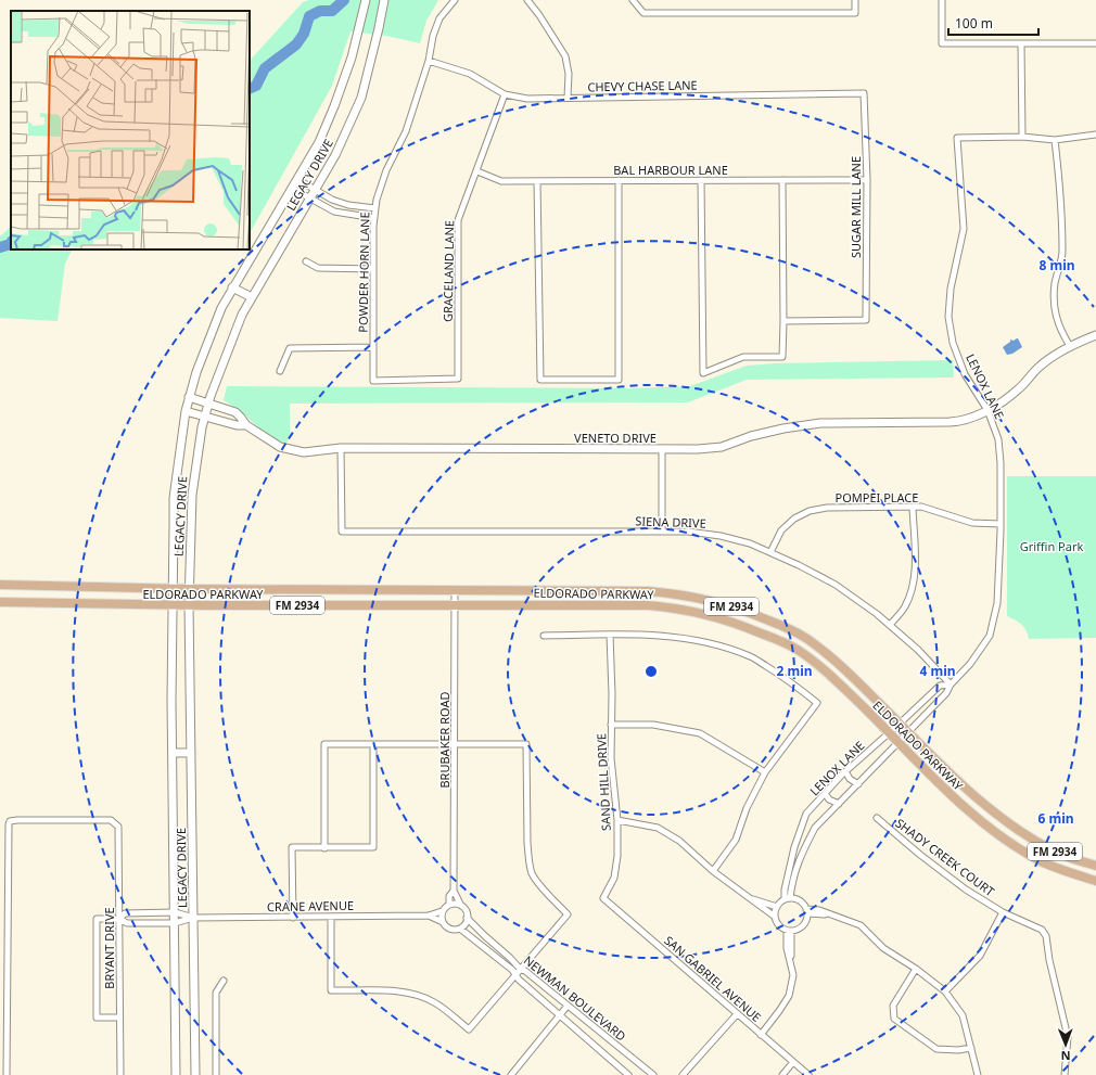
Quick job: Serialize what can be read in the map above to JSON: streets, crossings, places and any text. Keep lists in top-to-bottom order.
{
  "streets": {
    "main road": [
      "LEGACY DRIVE",
      "VENETO DRIVE",
      "ELDORADO PARKWAY",
      "FM 2934"
    ],
    "street": [
      "CHEVY CHASE LANE",
      "BAL HARBOUR LANE",
      "SUGAR MILL LANE",
      "GRACELAND LANE",
      "POWDER HORN LANE",
      "LENOX LANE",
      "POMPEI PLACE",
      "SIENA DRIVE",
      "BRUBAKER ROAD",
      "SAND HILL DRIVE",
      "SHADY CREEK COURT",
      "CRANE AVENUE",
      "BRYANT DRIVE",
      "SAN GABRIEL AVENUE",
      "NEWMAN BOULEVARD"
    ]
  },
  "crossings": [
    ["CHEVY CHASE LANE", "SUGAR MILL LANE"],
    ["CHEVY CHASE LANE", "GRACELAND LANE"],
    ["CHEVY CHASE LANE", "POWDER HORN LANE"],
    ["BAL HARBOUR LANE", "SUGAR MILL LANE"],
    ["BAL HARBOUR LANE", "GRACELAND LANE"],
    ["LEGACY DRIVE", "VENETO DRIVE"],
    ["LEGACY DRIVE", "ELDORADO PARKWAY"],
    ["LEGACY DRIVE", "CRANE AVENUE"],
    ["GRACELAND LANE", "POWDER HORN LANE"],
    ["LENOX LANE", "VENETO DRIVE"],
    ["LENOX LANE", "POMPEI PLACE"],
    ["LENOX LANE", "SIENA DRIVE"],
    ["LENOX LANE", "ELDORADO PARKWAY"],
    ["VENETO DRIVE", "SIENA DRIVE"],
    ["POMPEI PLACE", "SIENA DRIVE"],
    ["ELDORADO PARKWAY", "BRUBAKER ROAD"],
    ["BRUBAKER ROAD", "CRANE AVENUE"],
    ["BRUBAKER ROAD", "NEWMAN BOULEVARD"],
    ["SAND HILL DRIVE", "SAN GABRIEL AVENUE"],
    ["CRANE AVENUE", "BRYANT DRIVE"],
    ["CRANE AVENUE", "NEWMAN BOULEVARD"]
  ],
  "parks": ["Griffin Park"],
  "scale_bar": "100 m",
  "north": "bottom",
  "rings": [
    "8 min",
    "2 min",
    "4 min",
    "6 min"
  ]
}
